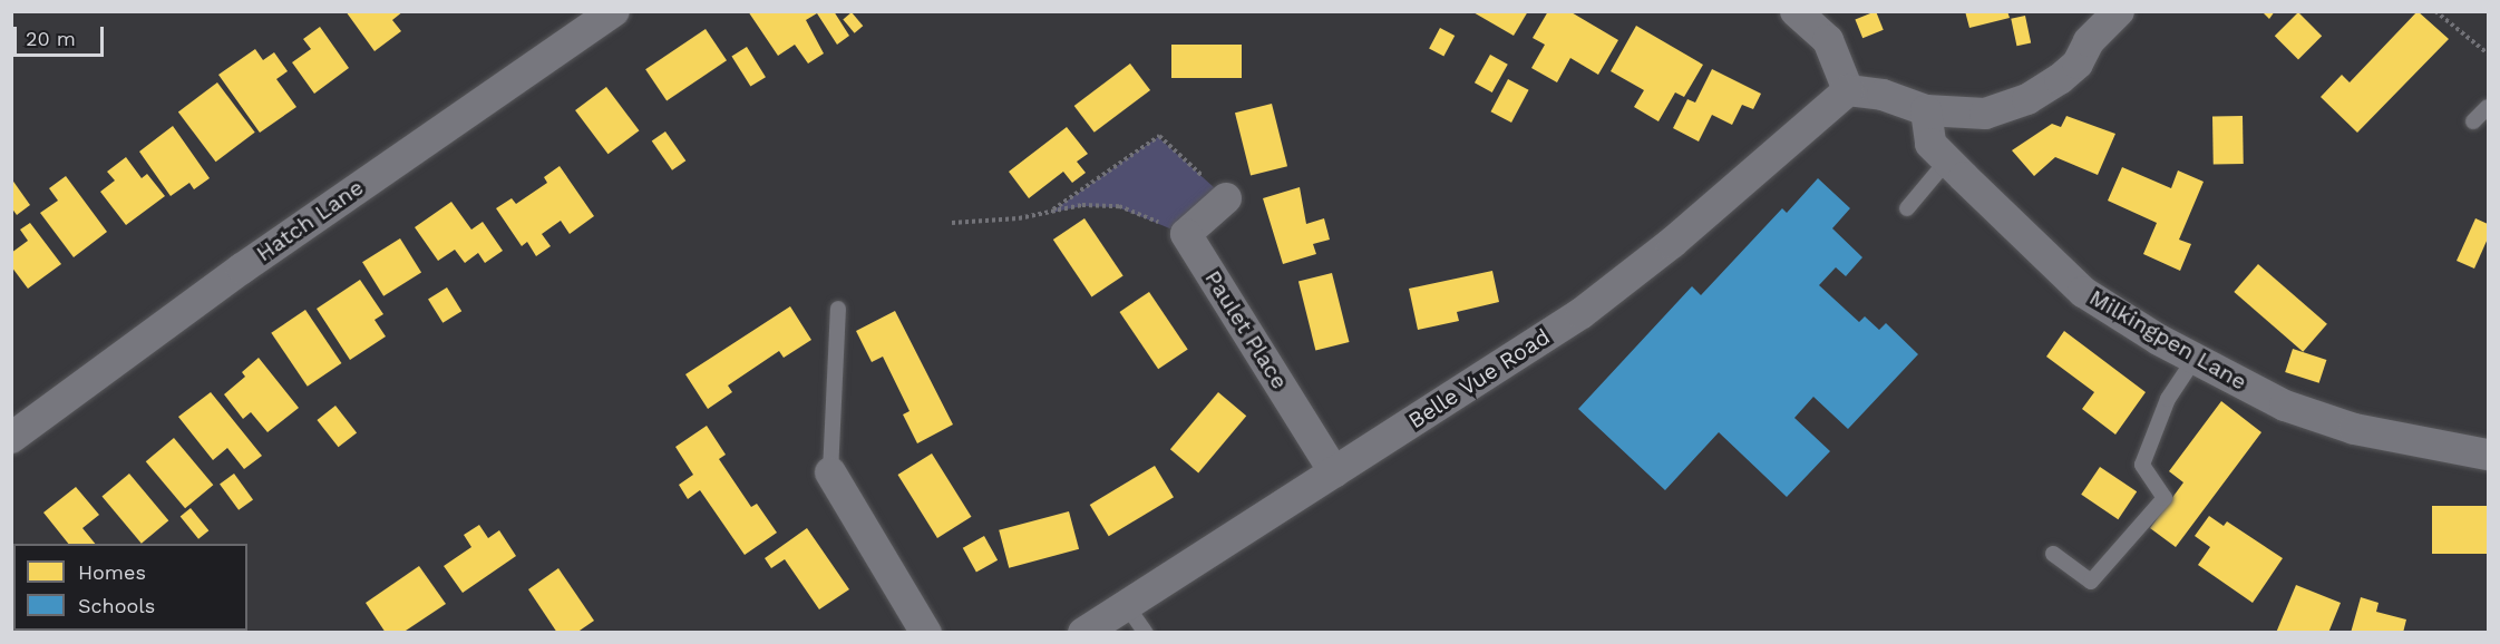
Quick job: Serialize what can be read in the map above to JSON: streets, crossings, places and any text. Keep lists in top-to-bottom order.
{
  "streets": {
    "street": [
      "Hatch Lane",
      "Paulet Place",
      "Milkingpen Lane",
      "Belle Vue Road"
    ]
  },
  "crossings": [
    ["Paulet Place", "Belle Vue Road"]
  ],
  "legend": ["Homes", "Schools"],
  "scale_bar": "20 m"
}
